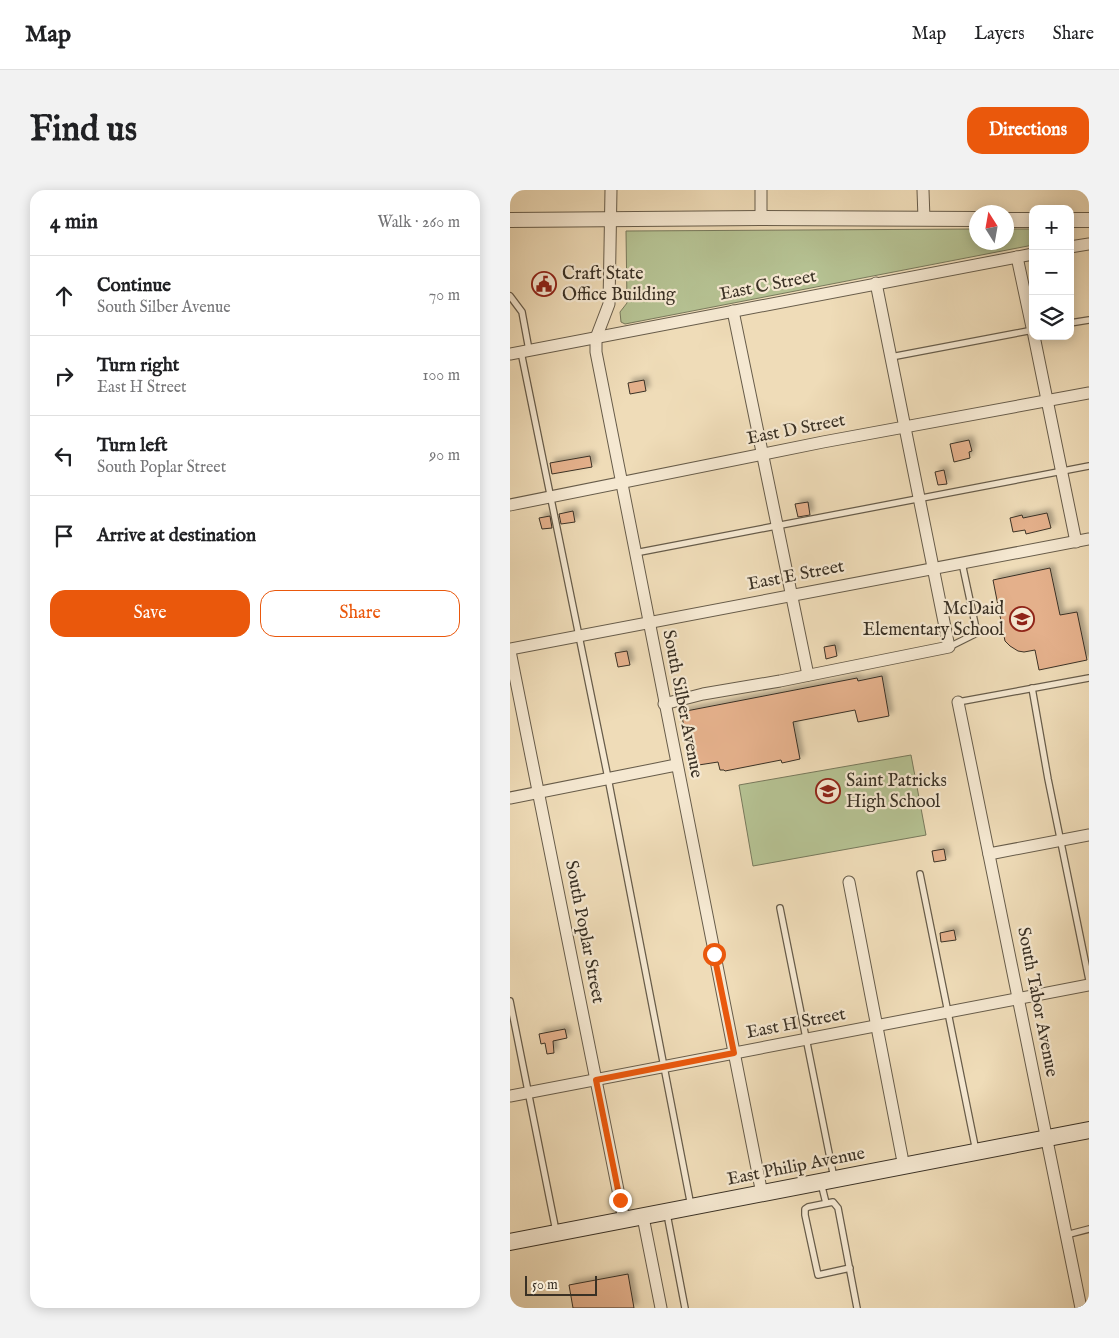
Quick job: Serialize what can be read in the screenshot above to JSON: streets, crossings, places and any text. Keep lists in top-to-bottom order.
{
  "streets": {
    "main road": ["East Philip Avenue"],
    "street": [
      "East C Street",
      "East D Street",
      "East E Street",
      "South Silber Avenue",
      "South Poplar Street",
      "South Tabor Avenue",
      "East H Street"
    ]
  },
  "crossings": [
    ["East C Street", "South Silber Avenue"],
    ["East D Street", "South Silber Avenue"],
    ["East E Street", "South Silber Avenue"],
    ["East E Street", "South Poplar Street"],
    ["South Silber Avenue", "East H Street"],
    ["South Silber Avenue", "East Philip Avenue"],
    ["South Poplar Street", "East H Street"],
    ["South Poplar Street", "East Philip Avenue"],
    ["South Tabor Avenue", "East H Street"],
    ["South Tabor Avenue", "East Philip Avenue"]
  ],
  "places": {
    "public building": ["Craft State Office Building"],
    "school or university": ["McDaid Elementary School", "Saint Patricks High School"]
  },
  "scale_bar": "50 m",
  "north": "top",
  "page": {
    "header": "Map",
    "nav": ["Map", "Layers", "Share"],
    "buttons": [
      "Directions",
      ["Save", "Share"]
    ],
    "title": "Find us",
    "heading": ["4 min", "Walk · 260 m"],
    "map_buttons": ["+", "−"],
    "list": [
      ["Continue", "South Silber Avenue", "70 m"],
      ["Turn right", "East H Street", "100 m"],
      ["Turn left", "South Poplar Street", "90 m"],
      "Arrive at destination"
    ],
    "scale": "50 m"
  }
}
